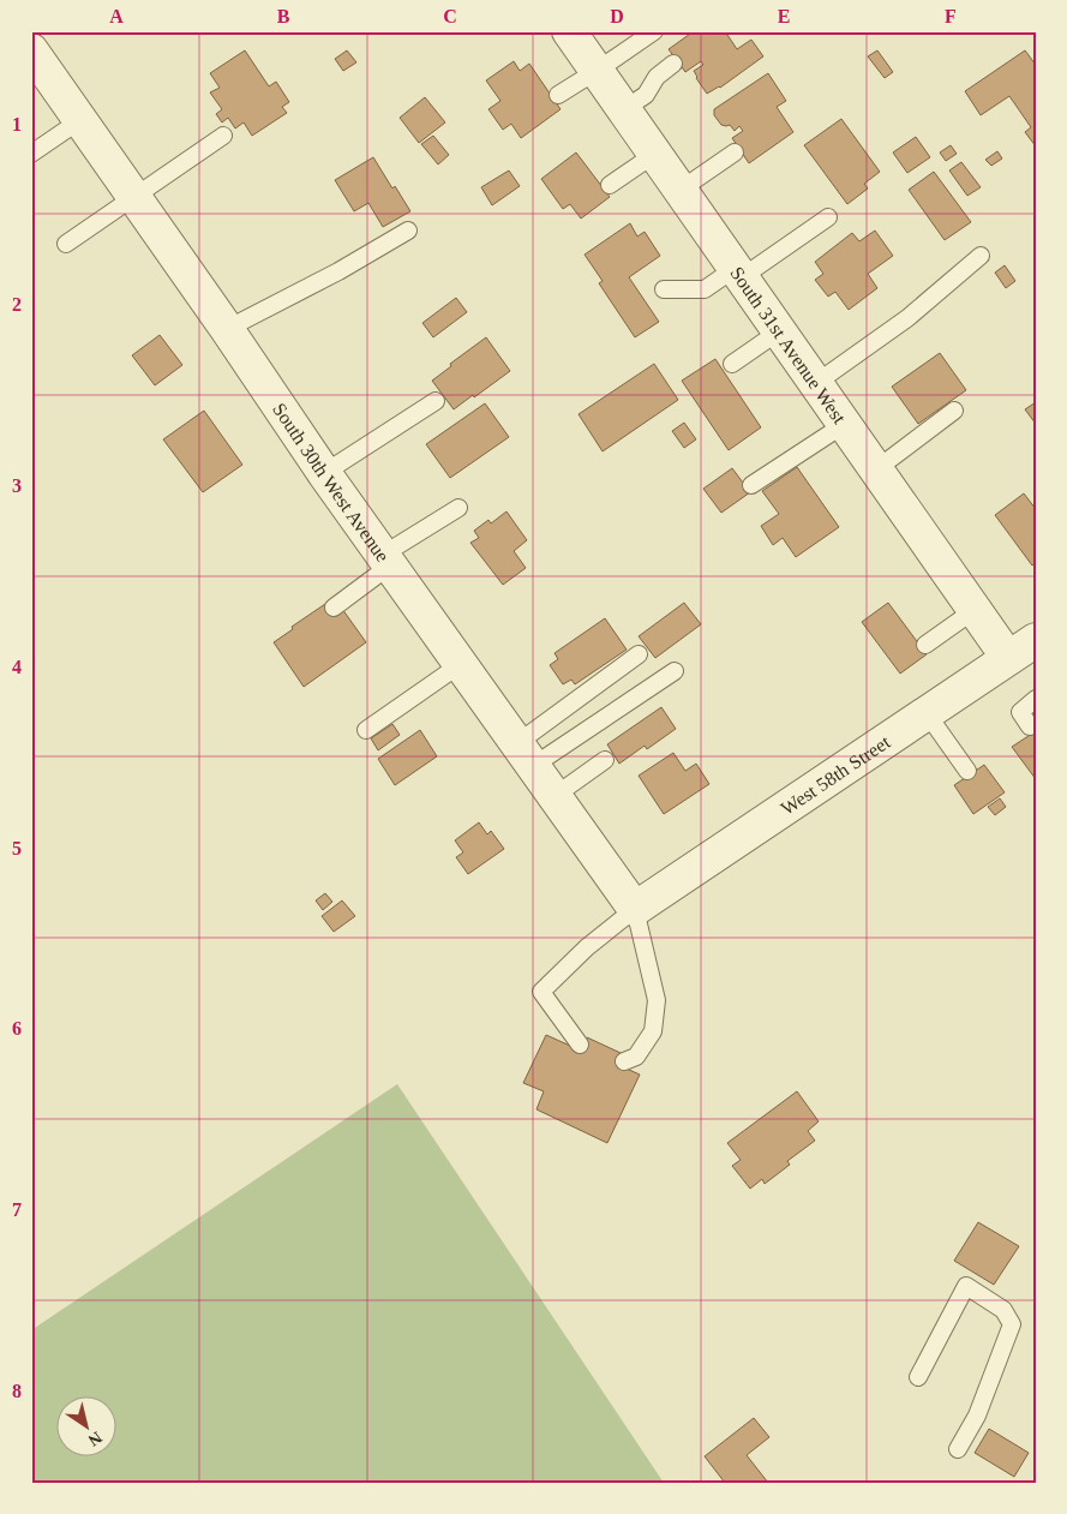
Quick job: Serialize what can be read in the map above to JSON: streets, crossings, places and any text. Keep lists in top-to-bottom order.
{
  "streets": {
    "street": ["South 31st Avenue West", "South 30th West Avenue", "West 58th Street"]
  },
  "crossings": [
    ["South 31st Avenue West", "West 58th Street"],
    ["South 30th West Avenue", "West 58th Street"]
  ],
  "north": "bottom right",
  "grid": {
    "columns": [
      "A",
      "B",
      "C",
      "D",
      "E",
      "F"
    ],
    "rows": [
      "1",
      "2",
      "3",
      "4",
      "5",
      "6",
      "7",
      "8"
    ]
  }
}
